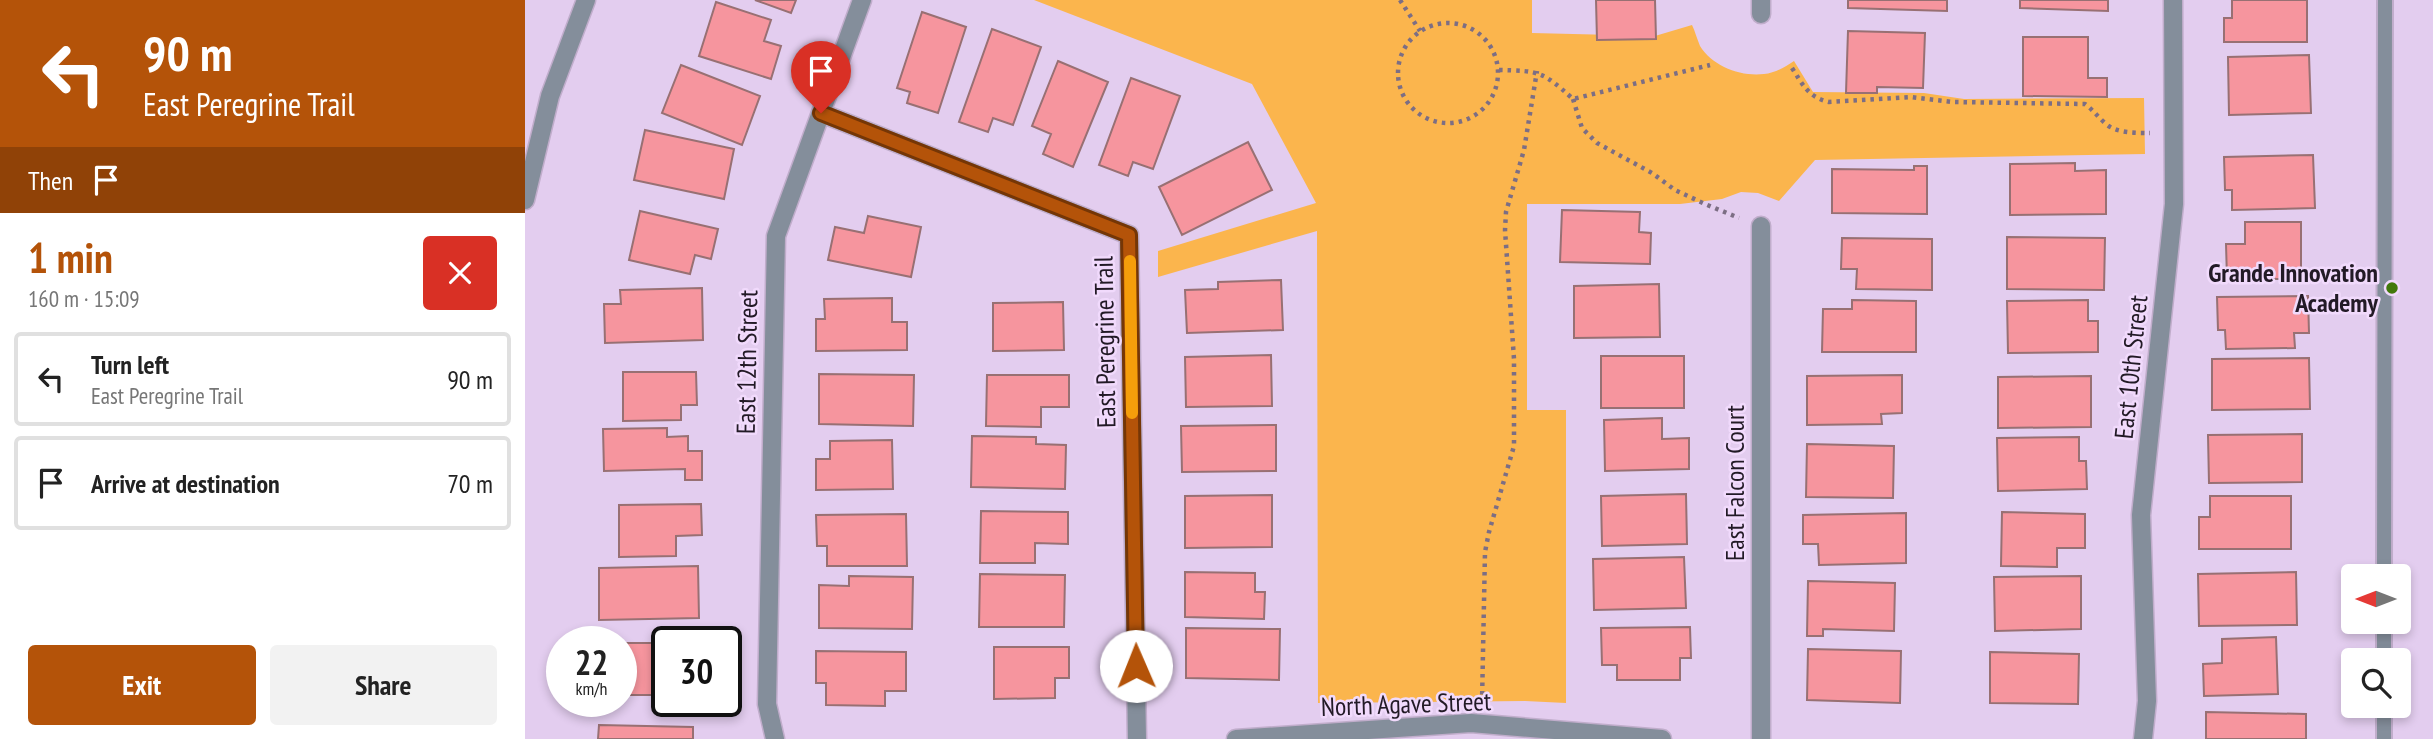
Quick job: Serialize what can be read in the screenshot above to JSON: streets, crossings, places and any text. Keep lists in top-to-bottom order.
{
  "streets": {
    "street": [
      "East Peregrine Trail",
      "East 12th Street",
      "East 10th Street",
      "East Falcon Court",
      "North Agave Street"
    ]
  },
  "crossings": [
    ["East Peregrine Trail", "East 12th Street"]
  ],
  "places": ["Grande Innovation Academy"],
  "north": "left",
  "page": {
    "turn": ["90 m", "East Peregrine Trail"],
    "then": "Then",
    "heading": ["1 min", "160 m · 15:09"],
    "list": [
      {
        "name": "Turn left",
        "note": "East Peregrine Trail",
        "value": "90 m"
      },
      {
        "name": "Arrive at destination",
        "value": "70 m"
      }
    ],
    "speed": "22 km/h",
    "limit": "30",
    "buttons": ["Exit", "Share"]
  }
}
